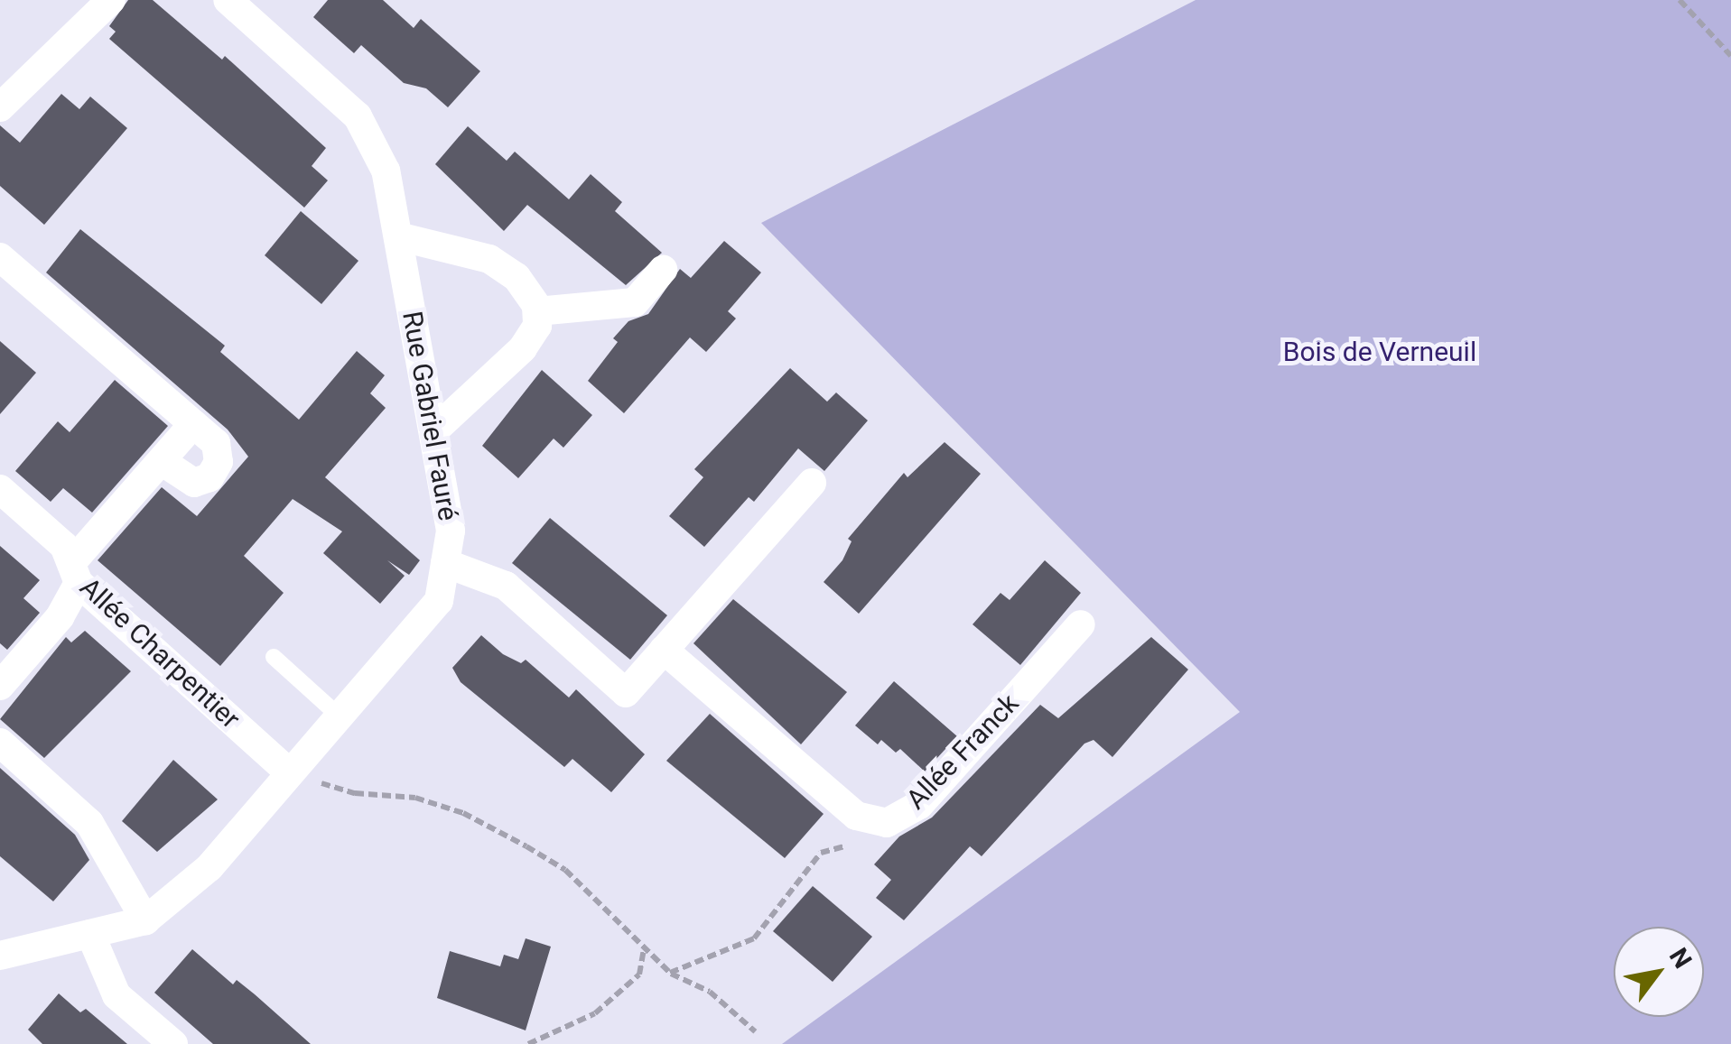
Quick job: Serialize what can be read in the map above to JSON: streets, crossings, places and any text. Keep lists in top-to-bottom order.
{
  "streets": {
    "street": ["Rue Gabriel Fauré", "Allée Charpentier", "Allée Franck"]
  },
  "crossings": [
    ["Rue Gabriel Fauré", "Allée Charpentier"]
  ],
  "parks": ["Bois de Verneuil"],
  "north": "top right"
}
